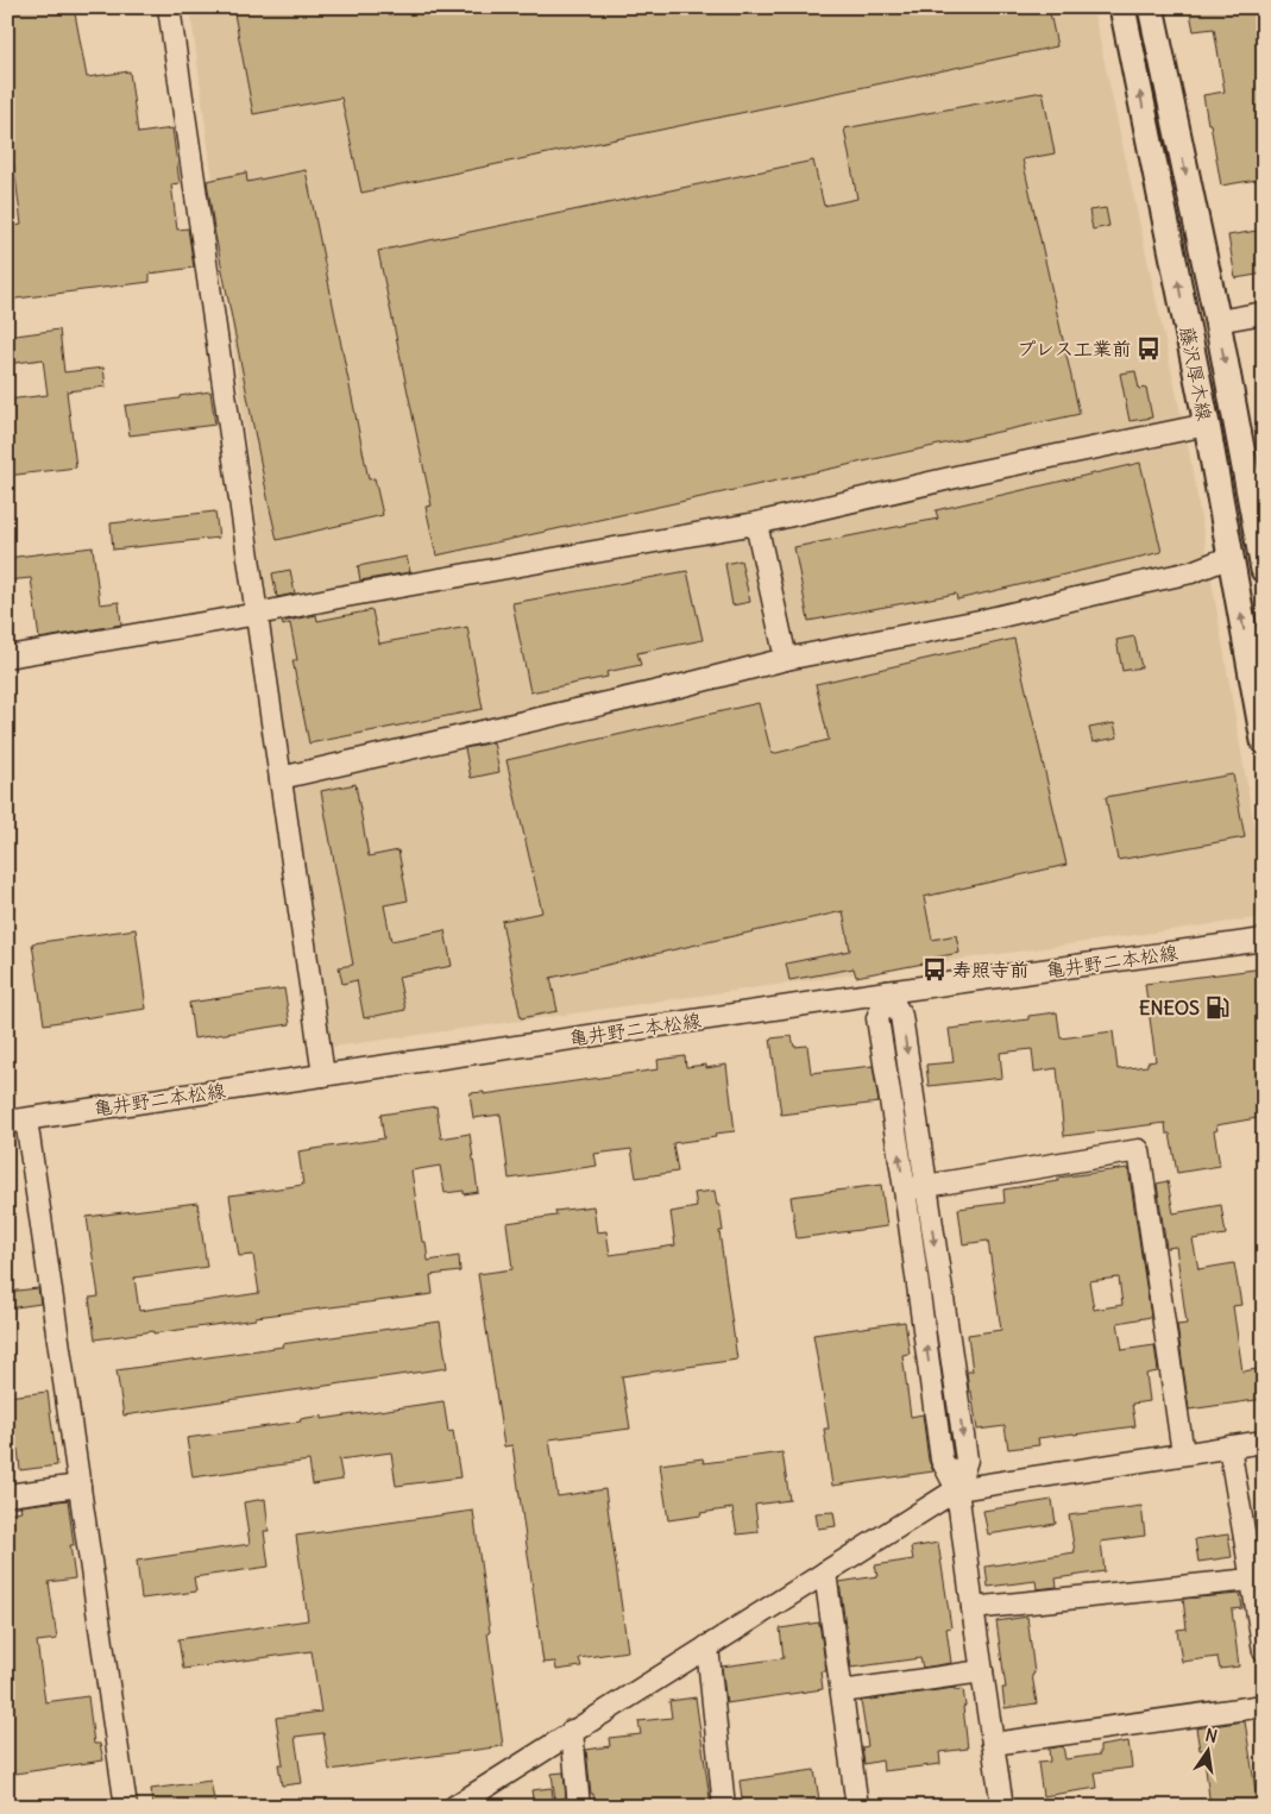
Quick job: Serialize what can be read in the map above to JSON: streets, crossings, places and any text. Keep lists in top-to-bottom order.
{
  "streets": {
    "main road": ["藤沢厚木線"],
    "street": ["亀井野二本松線"]
  },
  "places": {
    "bus stop": ["プレス工業前", "寿照寺前"],
    "fuel station": ["ENEOS"]
  },
  "north": "top"
}
